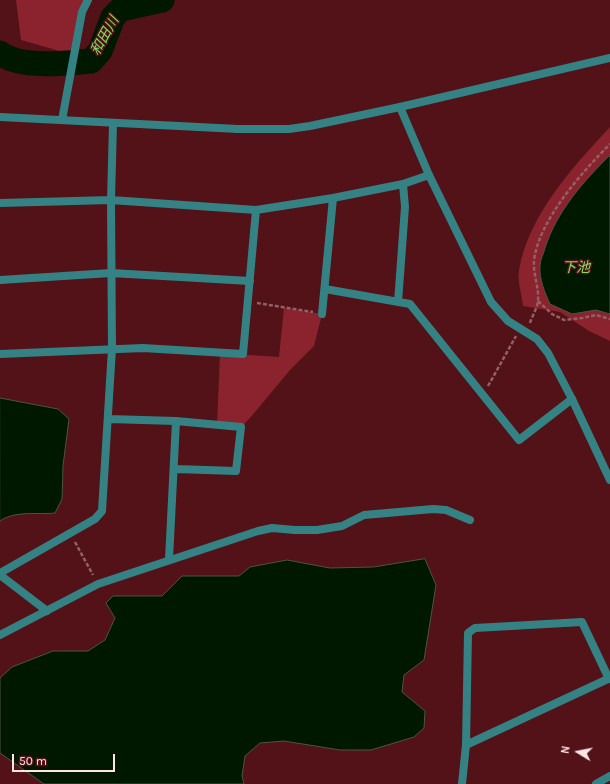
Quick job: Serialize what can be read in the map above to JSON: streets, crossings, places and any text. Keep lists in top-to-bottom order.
{
  "water": ["和田川", "下池"],
  "scale_bar": "50 m",
  "north": "left"
}
